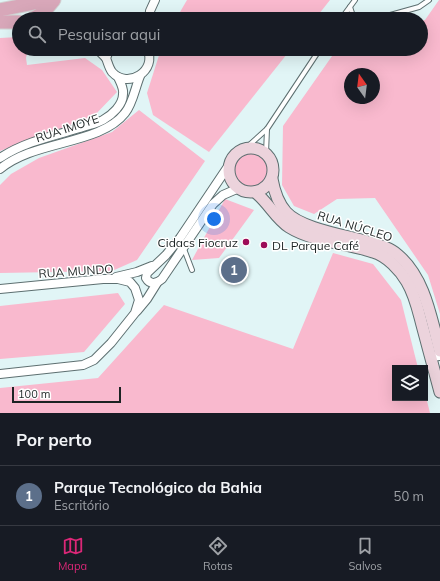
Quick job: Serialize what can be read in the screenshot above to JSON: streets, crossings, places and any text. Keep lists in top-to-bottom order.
{
  "streets": {
    "street": ["RUA IMOYE", "RUA NÚCLEO", "RUA MUNDO"]
  },
  "places": ["Cidacs Fiocruz", "DL Parque Café"],
  "scale_bar": "100 m",
  "north": "top",
  "page": {
    "search": "Pesquisar aqui",
    "pins": "1",
    "scale": "100 m",
    "heading": "Por perto",
    "list": [
      {
        "mark": "1",
        "name": "Parque Tecnológico da Bahia",
        "note": "Escritório",
        "value": "50 m"
      }
    ],
    "nav": ["Mapa", "Rotas", "Salvos"]
  }
}
